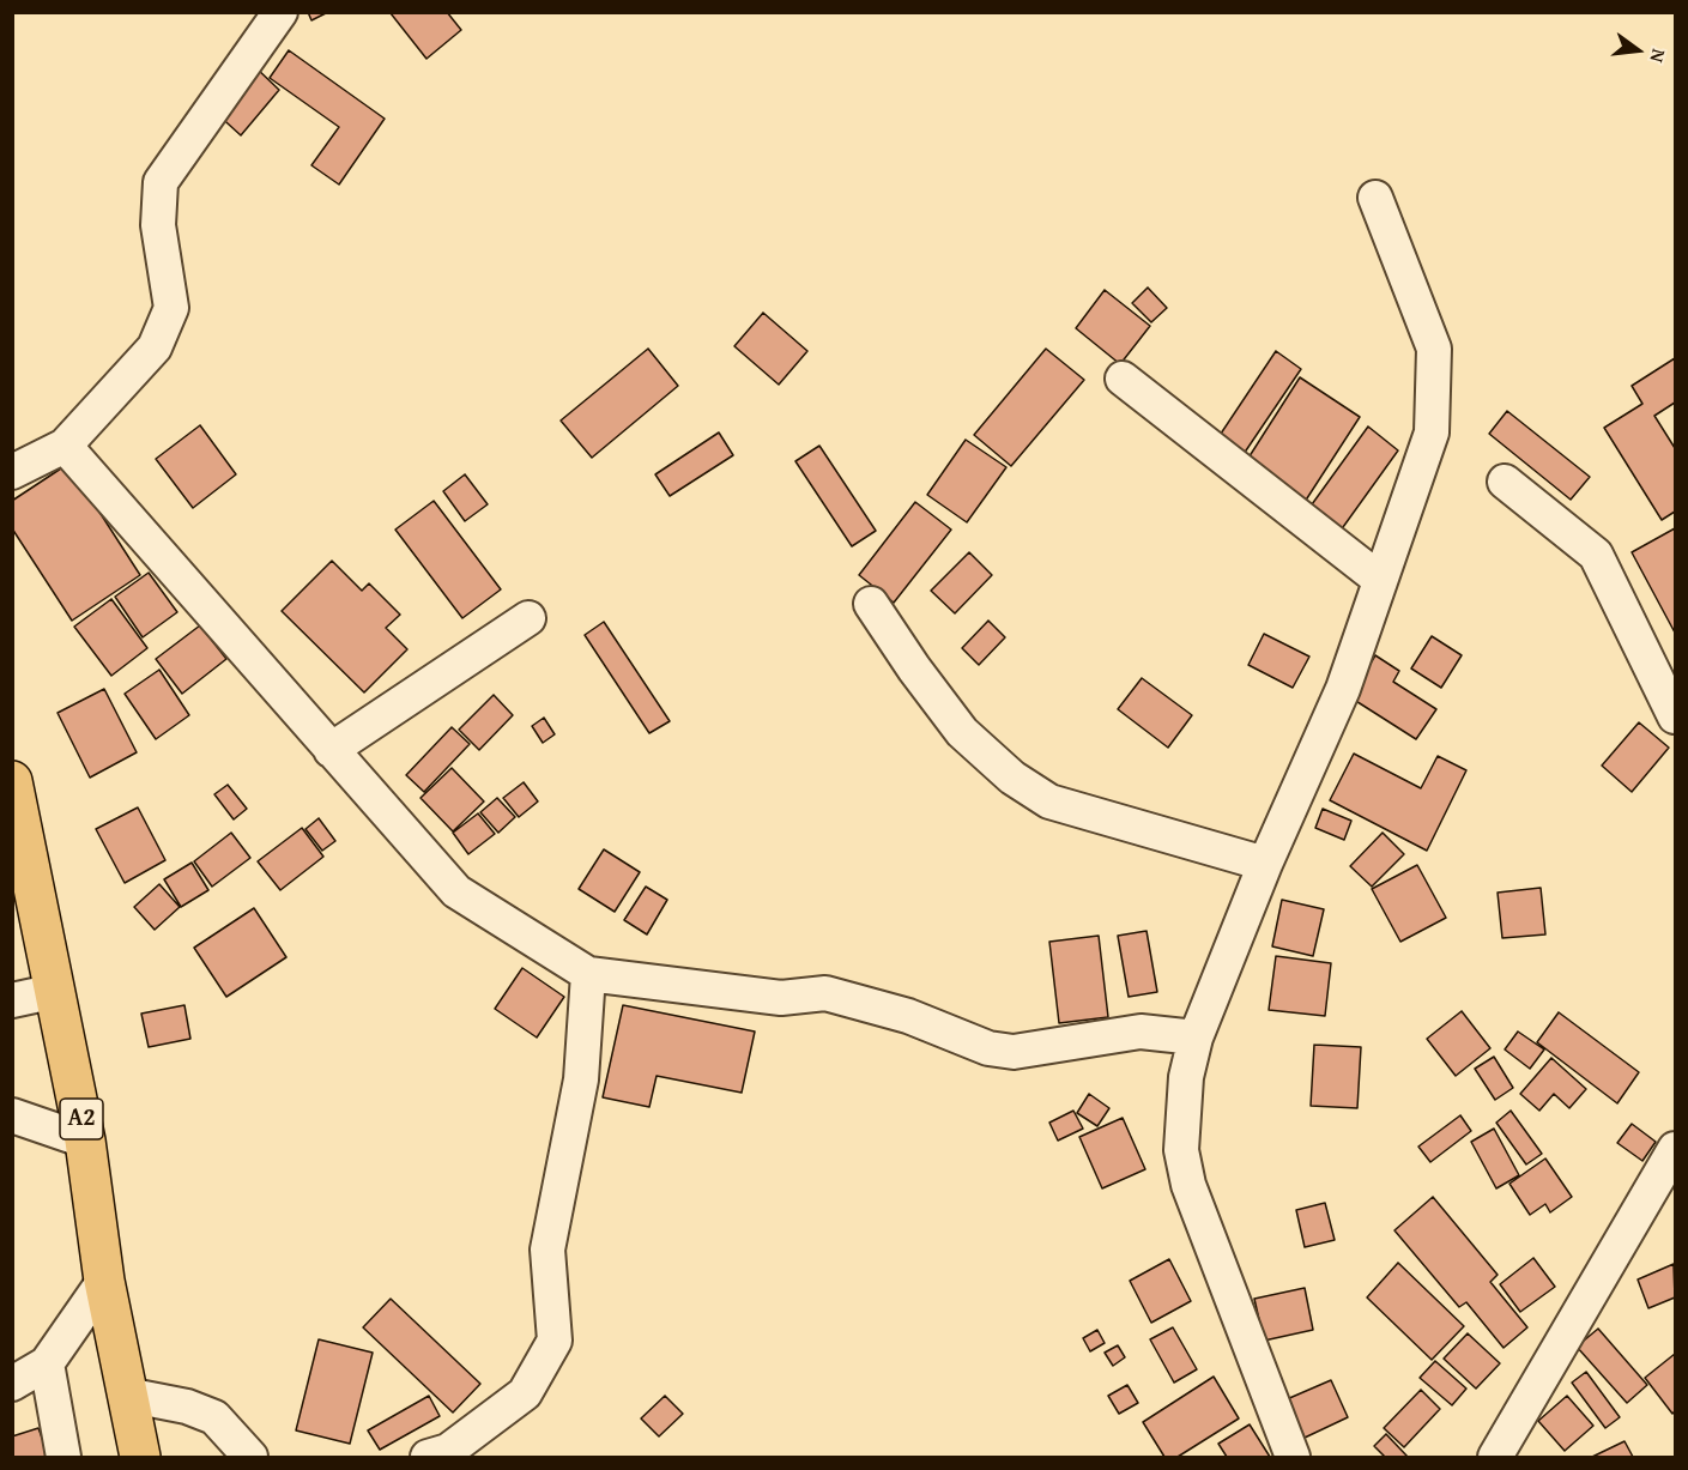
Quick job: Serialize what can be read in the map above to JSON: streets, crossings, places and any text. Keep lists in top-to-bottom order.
{
  "streets": {
    "main road": ["A2"]
  },
  "north": "right"
}
